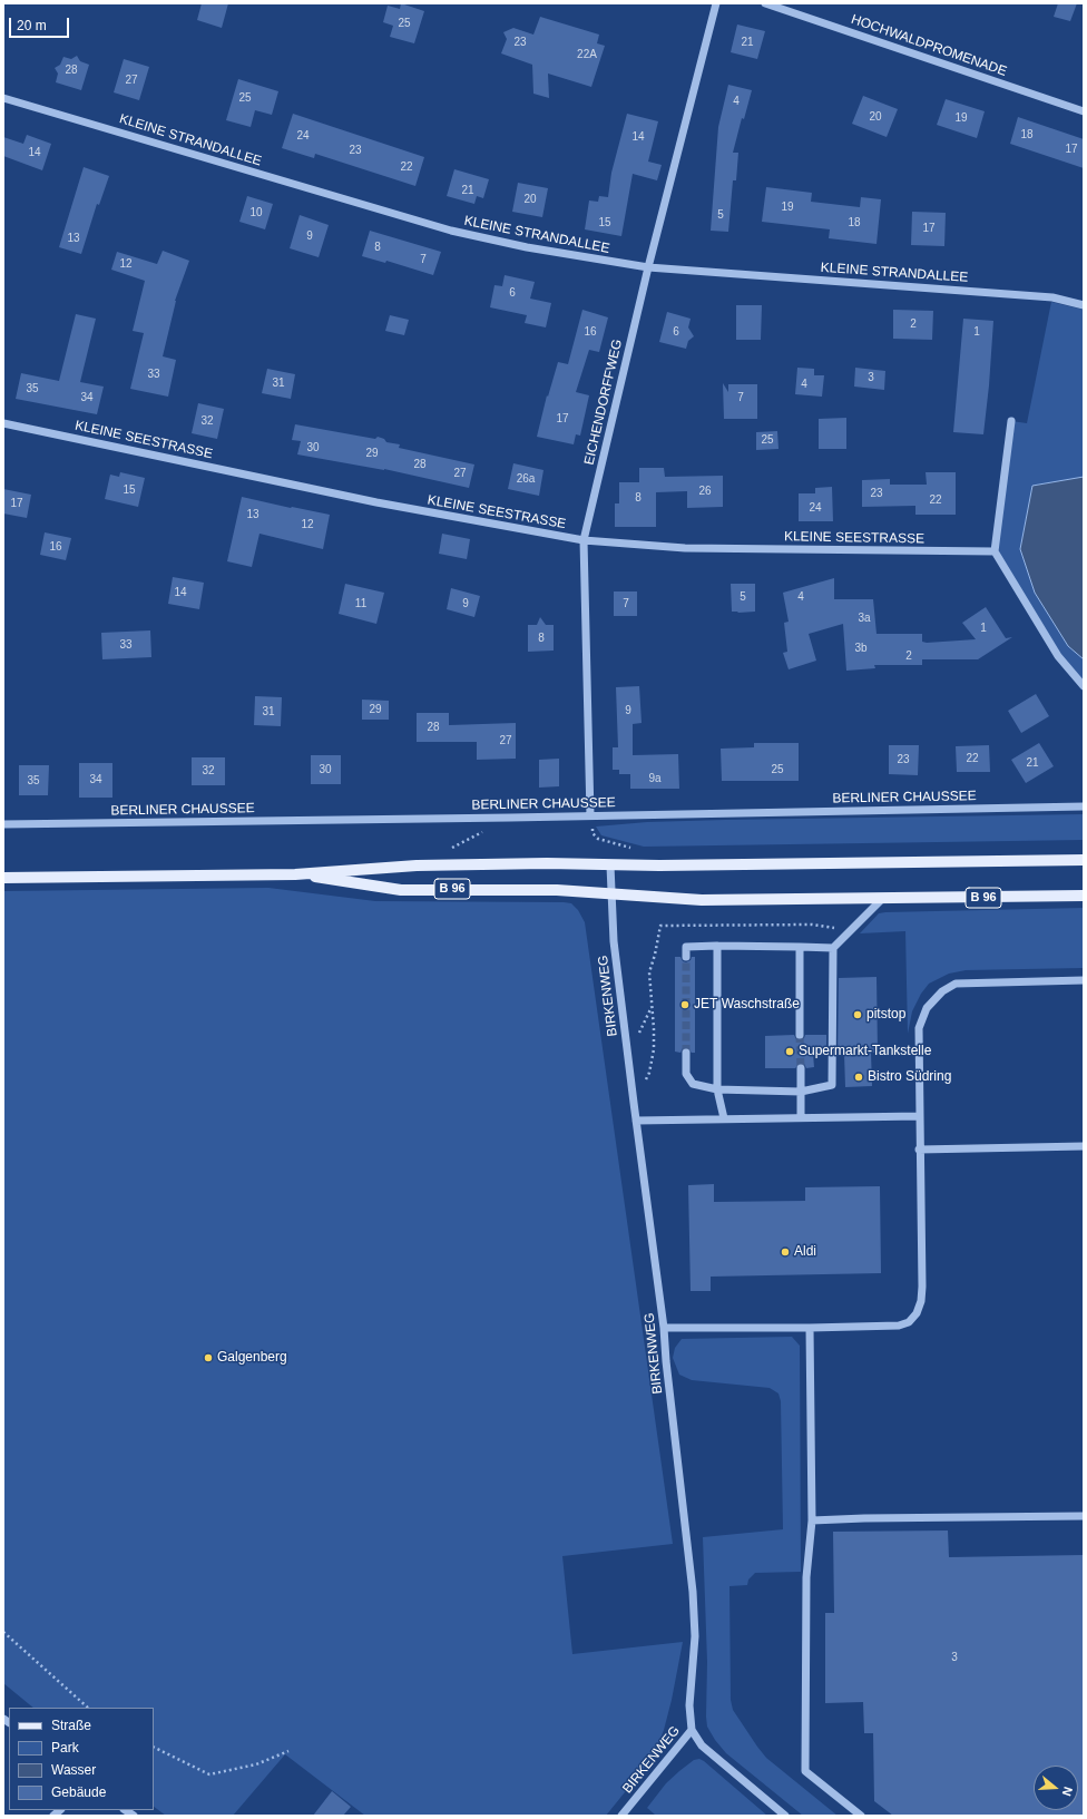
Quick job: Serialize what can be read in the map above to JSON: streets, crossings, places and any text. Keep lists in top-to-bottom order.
{
  "streets": {
    "main road": ["B 96"],
    "street": [
      "HOCHWALDPROMENADE",
      "KLEINE STRANDALLEE",
      "EICHENDORFFWEG",
      "KLEINE SEESTRASSE",
      "BERLINER CHAUSSEE",
      "BIRKENWEG"
    ]
  },
  "crossings": [
    ["KLEINE STRANDALLEE", "EICHENDORFFWEG"],
    ["EICHENDORFFWEG", "KLEINE SEESTRASSE"],
    ["EICHENDORFFWEG", "BERLINER CHAUSSEE"],
    ["B 96", "BIRKENWEG"]
  ],
  "places": [
    "JET Waschstraße",
    "pitstop",
    "Supermarkt-Tankstelle",
    "Bistro Südring",
    "Aldi",
    "Galgenberg"
  ],
  "house_numbers": [
    "25",
    "23",
    "21",
    "22A",
    "28",
    "27",
    "25",
    "4",
    "20",
    "19",
    "18",
    "24",
    "14",
    "17",
    "23",
    "14",
    "22",
    "21",
    "20",
    "19",
    "10",
    "5",
    "15",
    "18",
    "17",
    "9",
    "13",
    "8",
    "7",
    "12",
    "6",
    "2",
    "16",
    "6",
    "1",
    "33",
    "3",
    "31",
    "4",
    "35",
    "34",
    "7",
    "17",
    "32",
    "25",
    "30",
    "29",
    "28",
    "27",
    "26a",
    "15",
    "26",
    "23",
    "8",
    "22",
    "17",
    "24",
    "13",
    "12",
    "16",
    "14",
    "5",
    "4",
    "11",
    "9",
    "7",
    "3a",
    "1",
    "8",
    "33",
    "3b",
    "2",
    "29",
    "9",
    "31",
    "28",
    "27",
    "22",
    "23",
    "21",
    "30",
    "25",
    "32",
    "9a",
    "34",
    "35",
    "3"
  ],
  "legend": [
    "Straße",
    "Park",
    "Wasser",
    "Gebäude"
  ],
  "scale_bar": "20 m",
  "north": "right"
}
